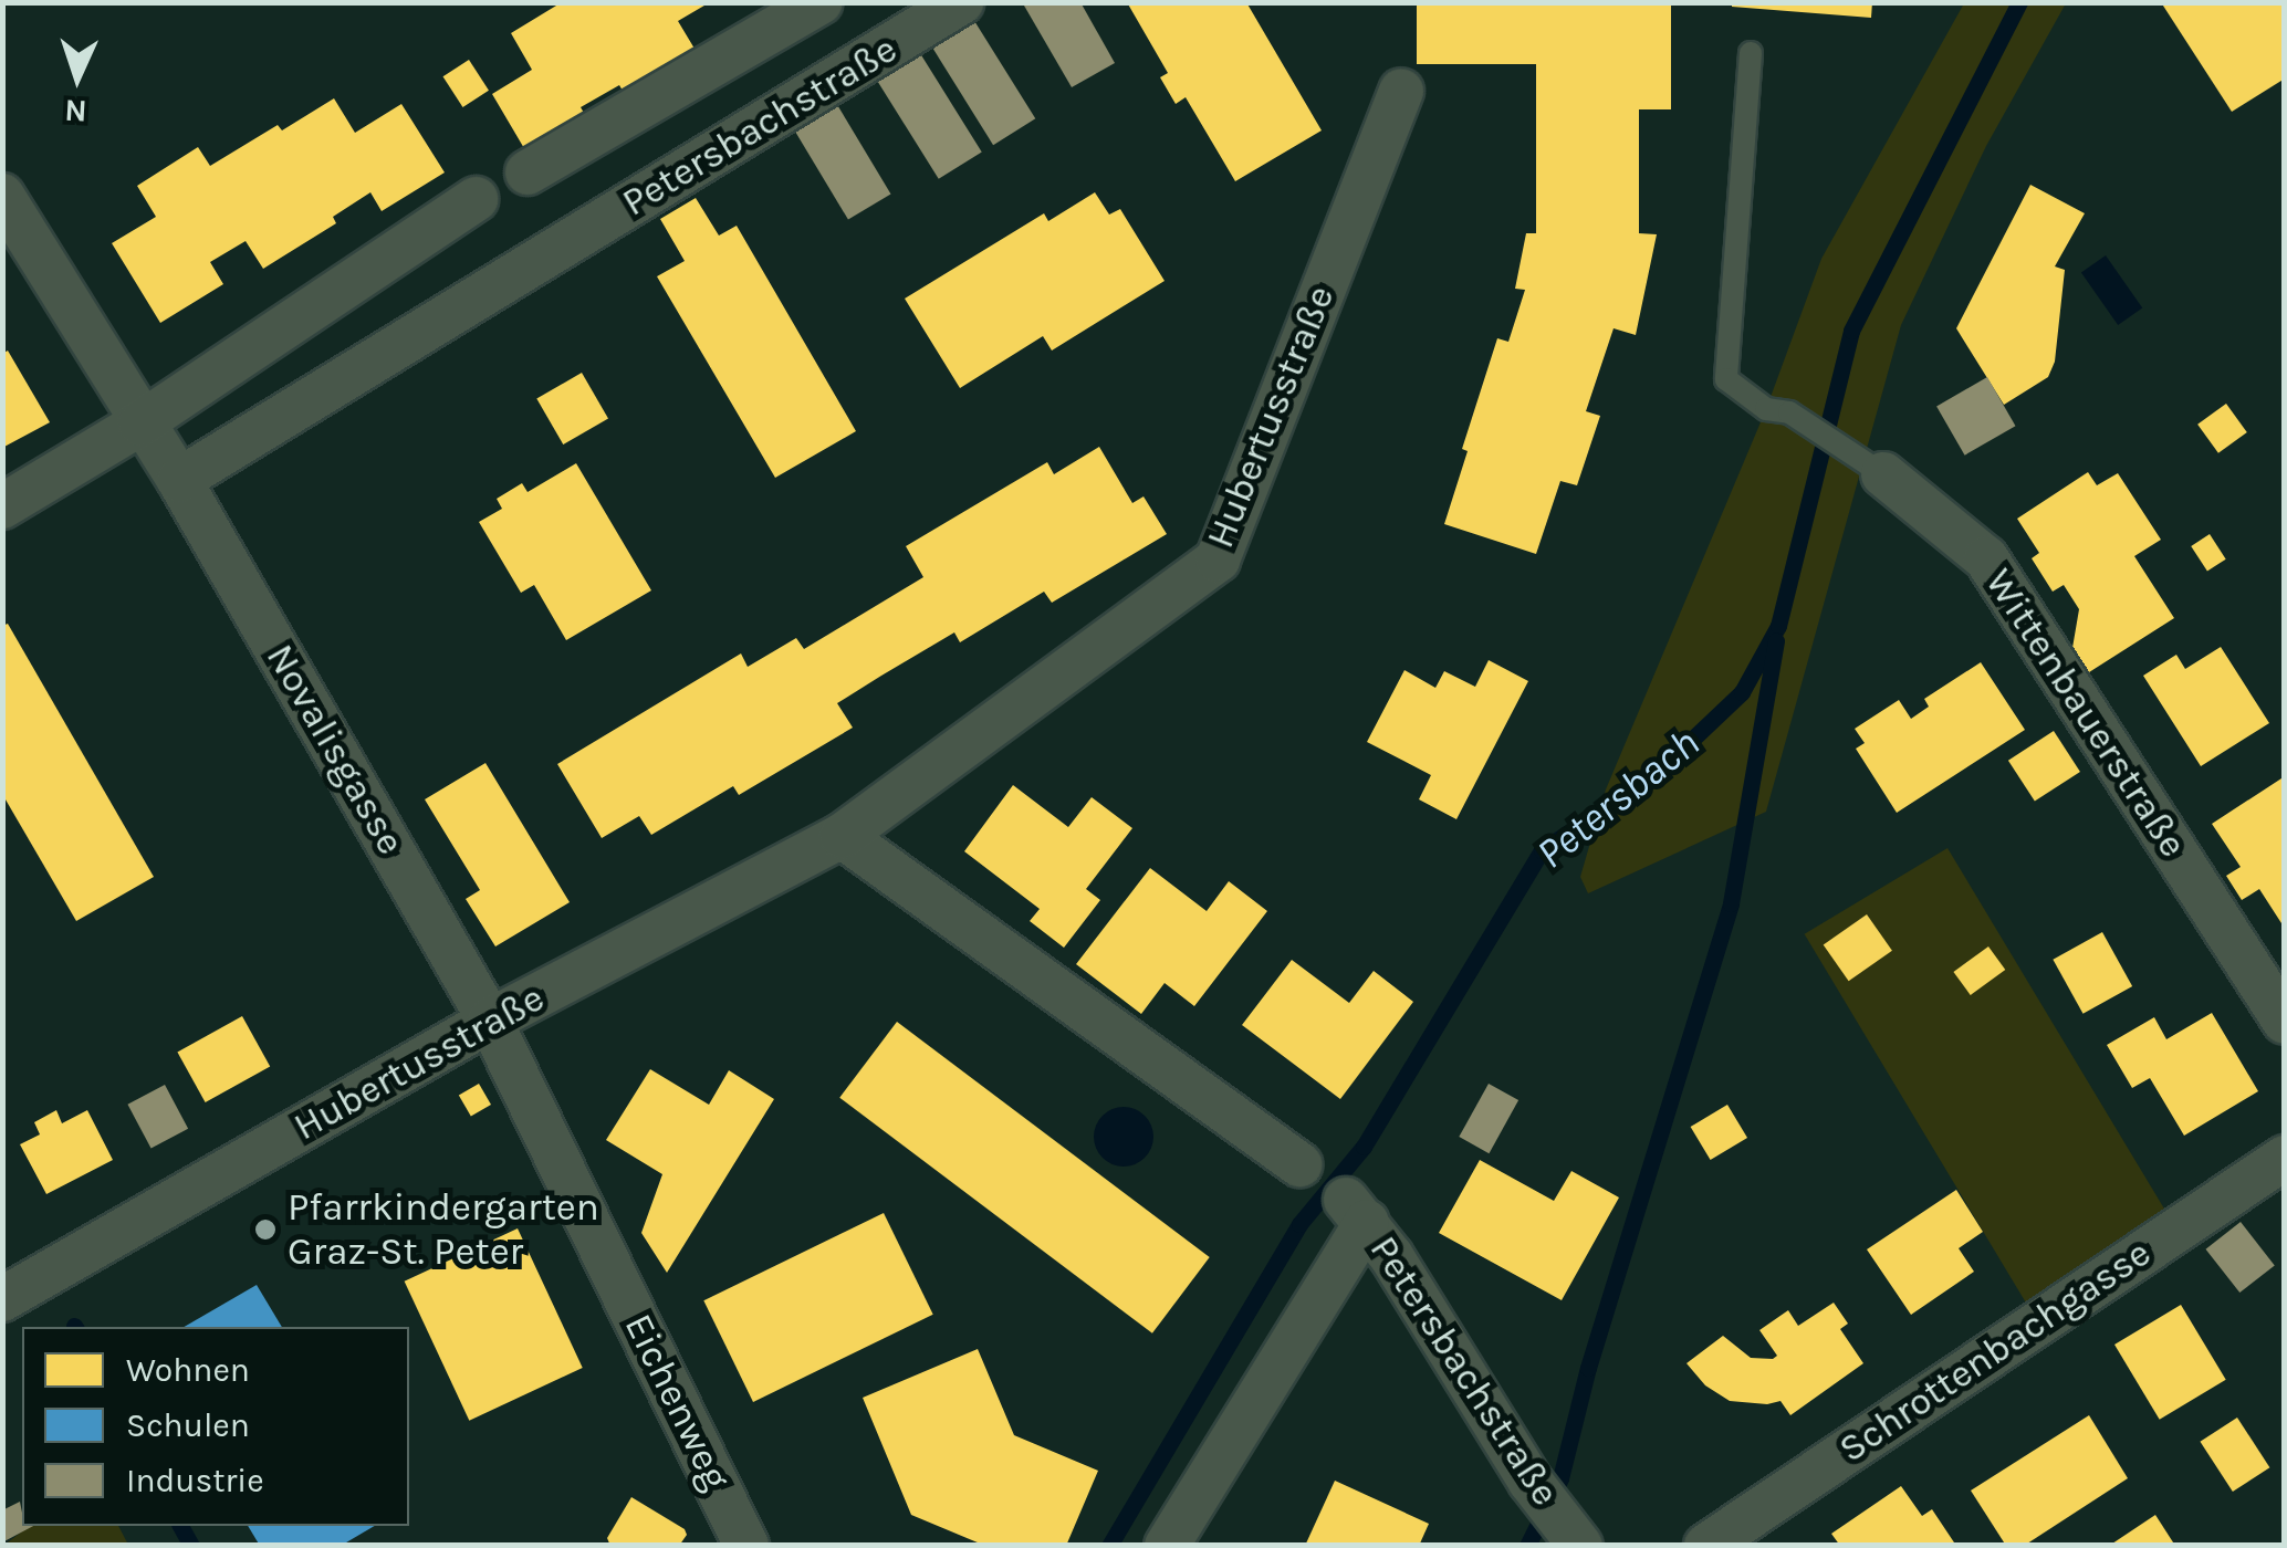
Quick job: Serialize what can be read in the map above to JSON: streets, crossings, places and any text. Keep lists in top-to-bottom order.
{
  "streets": {
    "street": [
      "Petersbachstraße",
      "Hubertusstraße",
      "Wittenbauerstraße",
      "Novalisgasse",
      "Schrottenbachgasse",
      "Eichenweg"
    ]
  },
  "crossings": [
    ["Petersbachstraße", "Novalisgasse"],
    ["Hubertusstraße", "Novalisgasse"],
    ["Hubertusstraße", "Eichenweg"],
    ["Novalisgasse", "Eichenweg"]
  ],
  "water": ["Petersbach"],
  "places": ["Pfarrkindergarten Graz-St. Peter"],
  "legend": ["Wohnen", "Schulen", "Industrie"],
  "north": "bottom"
}
